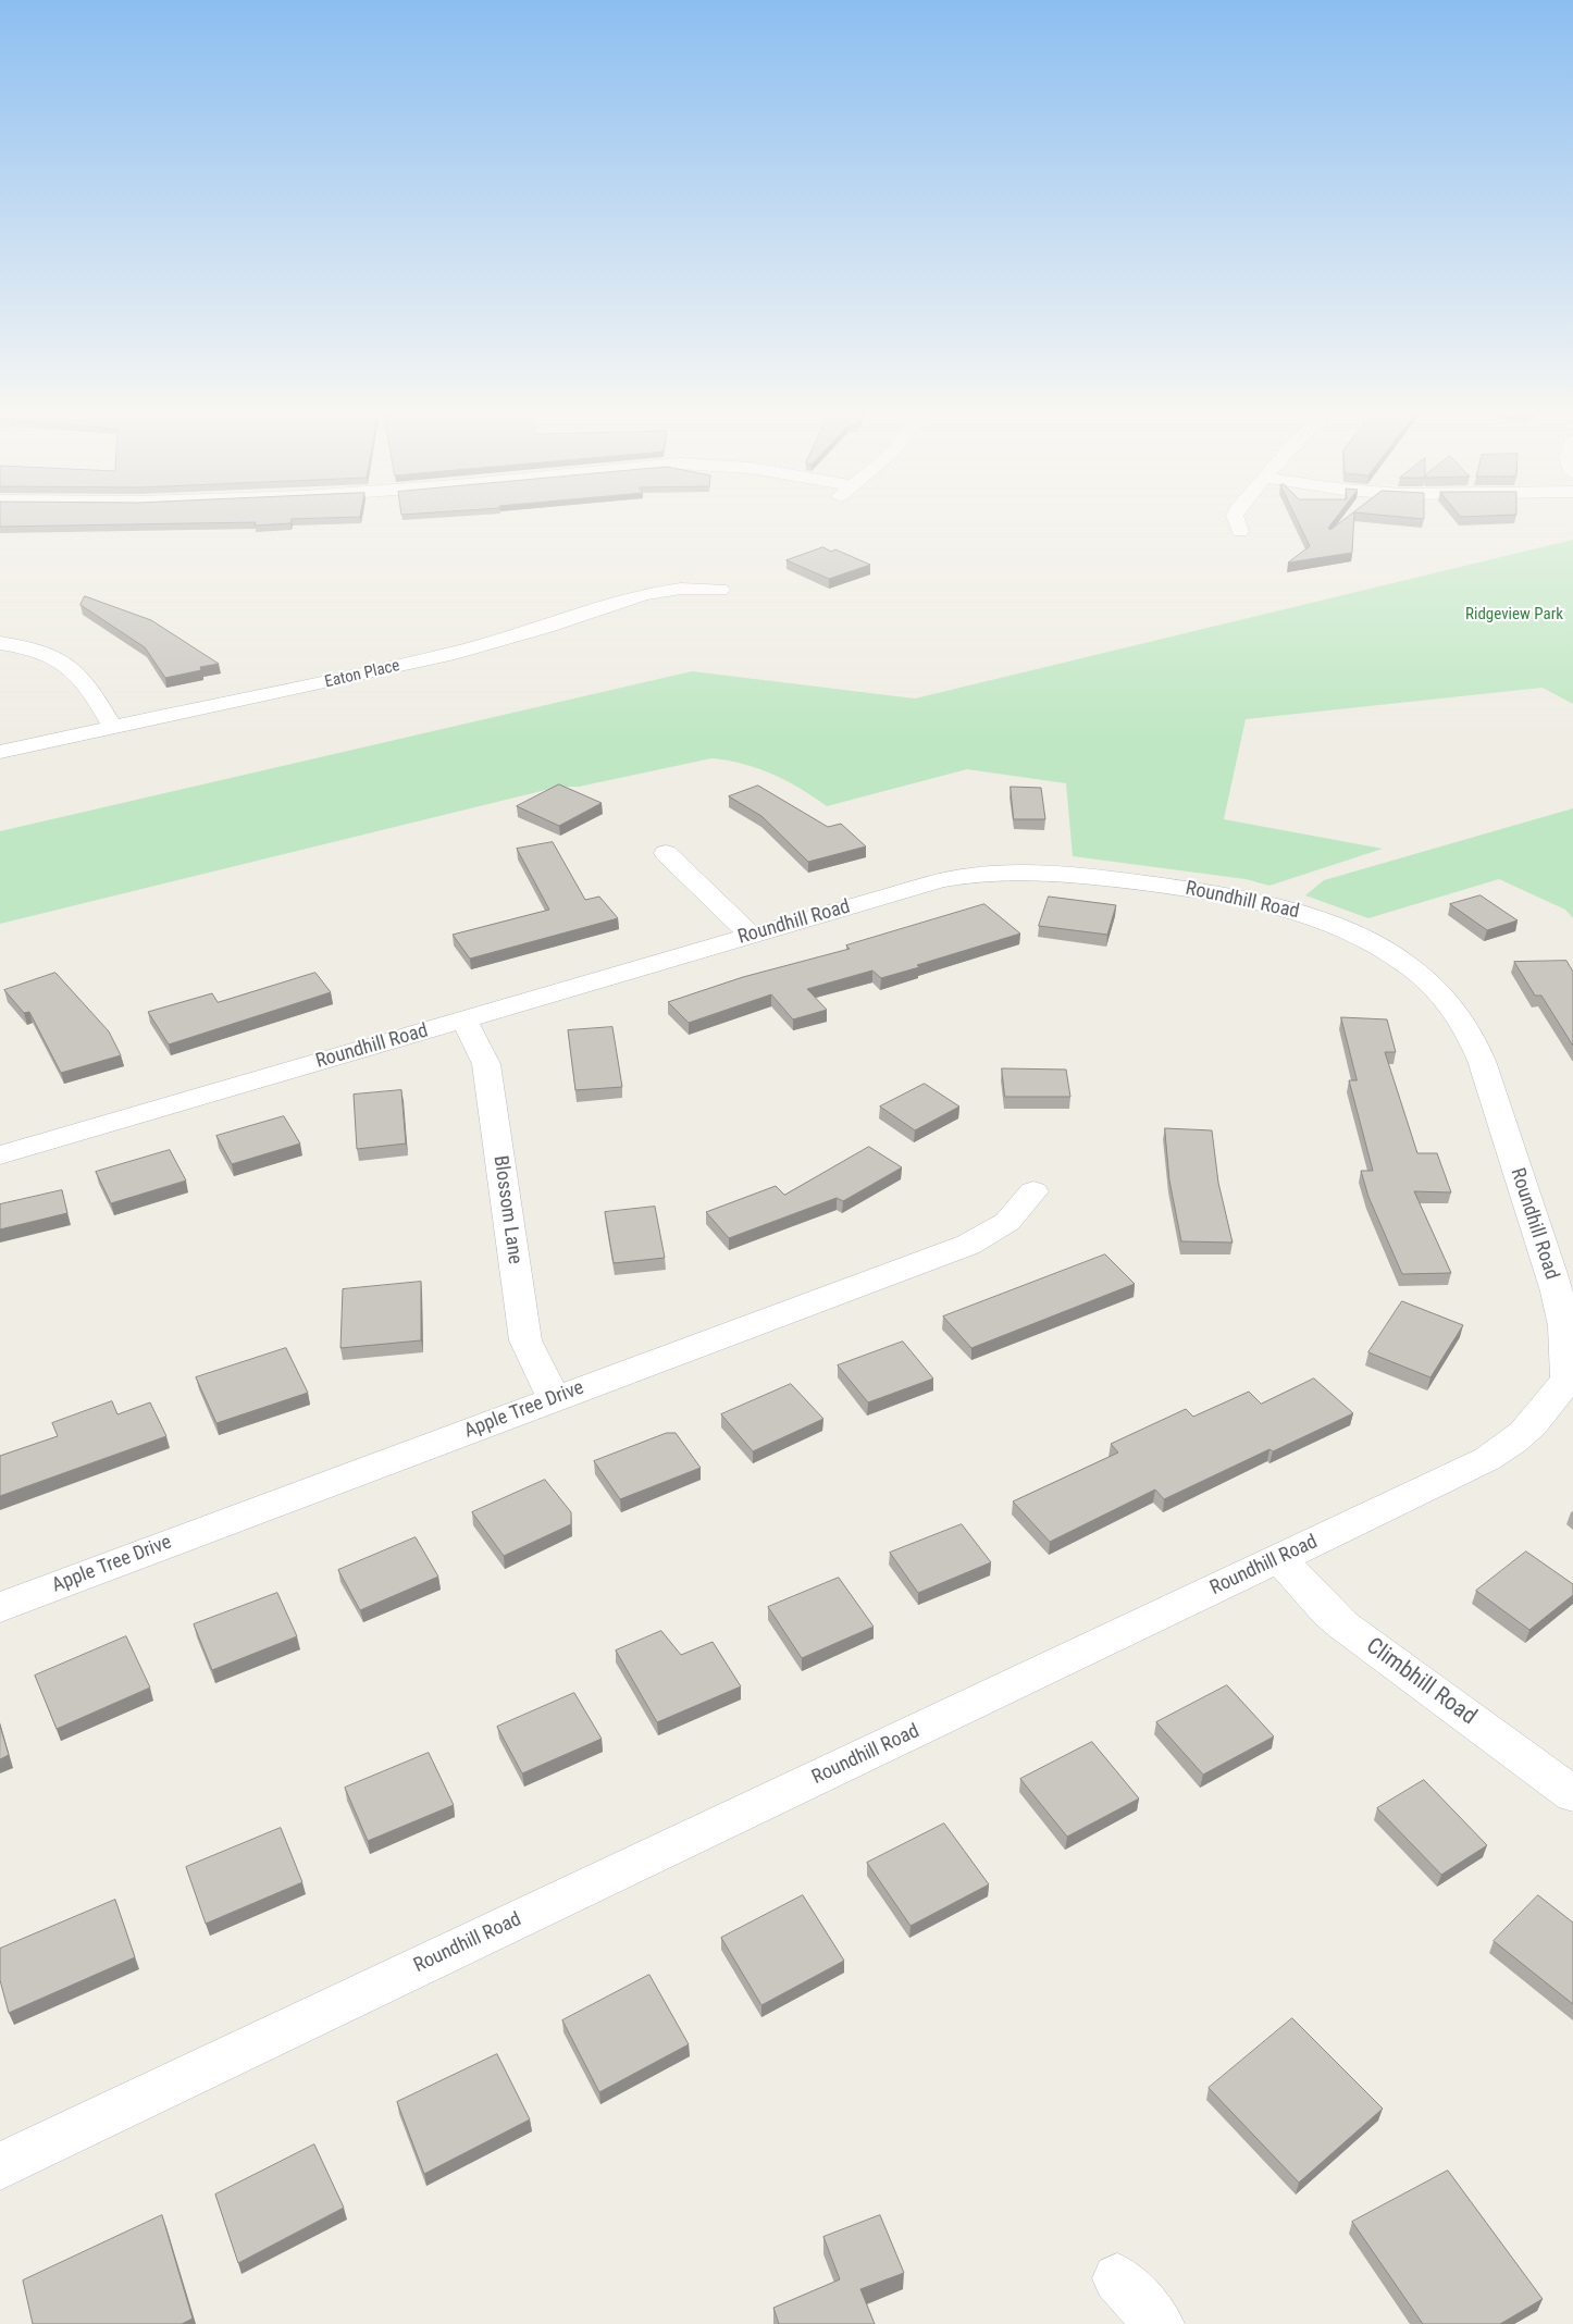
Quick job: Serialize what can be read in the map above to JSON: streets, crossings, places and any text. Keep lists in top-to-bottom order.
{
  "streets": {
    "street": [
      "Eaton Place",
      "Roundhill Road",
      "Blossom Lane",
      "Apple Tree Drive",
      "Climbhill Road"
    ]
  },
  "crossings": [
    ["Roundhill Road", "Blossom Lane"],
    ["Roundhill Road", "Climbhill Road"],
    ["Blossom Lane", "Apple Tree Drive"]
  ],
  "parks": ["Ridgeview Park"]
}
